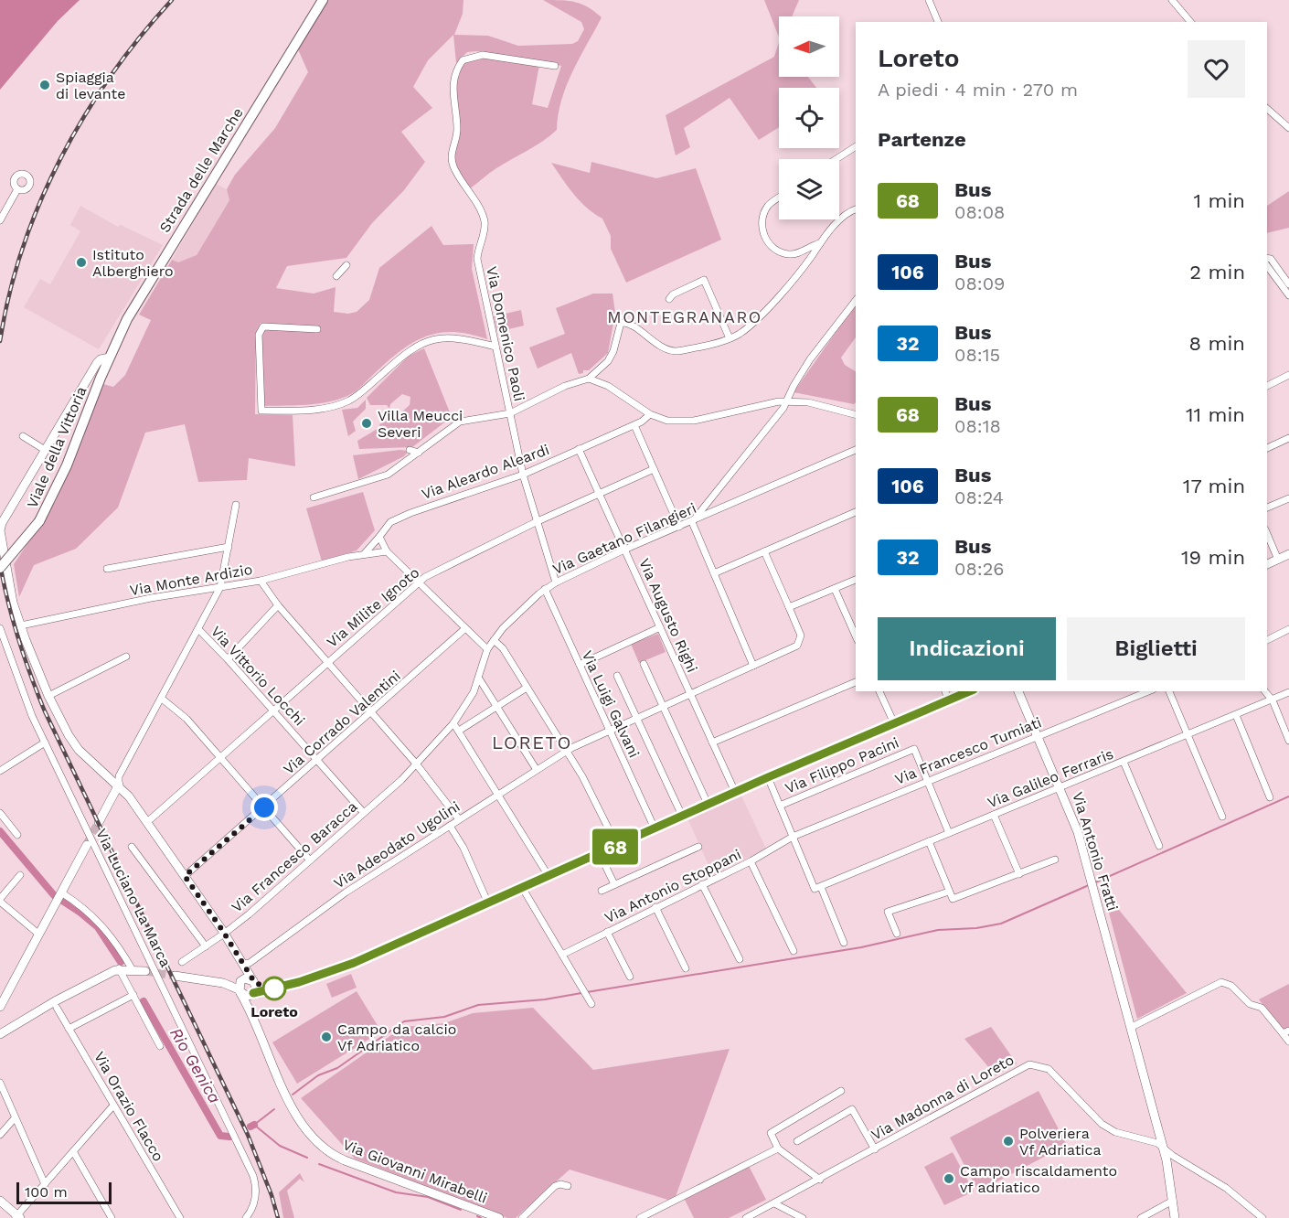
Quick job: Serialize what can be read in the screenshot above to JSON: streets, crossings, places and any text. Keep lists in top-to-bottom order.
{
  "streets": {
    "main road": ["Strada delle Marche", "Viale della Vittoria"],
    "street": [
      "Via Domenico Paoli",
      "Via Aleardo Aleardi",
      "Via Gaetano Filangieri",
      "Via Monte Ardizio",
      "Via Milite Ignoto",
      "Via Augusto Righi",
      "Via Vittorio Locchi",
      "Via Luigi Galvani",
      "Via Corrado Valentini",
      "Via Francesco Tumiati",
      "Via Filippo Pacini",
      "Via Galileo Ferraris",
      "Via Adeodato Ugolini",
      "Via Antonio Fratti",
      "Via Francesco Baracca",
      "Via Antonio Stoppani",
      "Via Luciano La Marca",
      "Via Madonna di Loreto",
      "Via Orazio Flacco",
      "Via Giovanni Mirabelli"
    ]
  },
  "crossings": [
    ["Strada delle Marche", "Viale della Vittoria"],
    ["Via Domenico Paoli", "Via Aleardo Aleardi"],
    ["Via Domenico Paoli", "Via Gaetano Filangieri"],
    ["Via Domenico Paoli", "Via Milite Ignoto"],
    ["Via Aleardo Aleardi", "Via Augusto Righi"],
    ["Via Gaetano Filangieri", "Via Augusto Righi"],
    ["Via Gaetano Filangieri", "Via Luigi Galvani"],
    ["Via Gaetano Filangieri", "Via Francesco Baracca"],
    ["Via Milite Ignoto", "Via Augusto Righi"],
    ["Via Milite Ignoto", "Via Vittorio Locchi"],
    ["Via Augusto Righi", "Via Adeodato Ugolini"],
    ["Via Vittorio Locchi", "Via Corrado Valentini"],
    ["Via Vittorio Locchi", "Via Francesco Baracca"],
    ["Via Luigi Galvani", "Via Adeodato Ugolini"],
    ["Via Francesco Tumiati", "Via Filippo Pacini"],
    ["Via Francesco Tumiati", "Via Antonio Fratti"],
    ["Via Francesco Tumiati", "Via Antonio Stoppani"],
    ["Via Galileo Ferraris", "Via Antonio Fratti"],
    ["Via Antonio Fratti", "Via Madonna di Loreto"]
  ],
  "districts": ["MONTEGRANARO", "LORETO"],
  "water": ["Rio Genica"],
  "places": [
    "Spiaggia di levante",
    "Istituto Alberghiero",
    "Villa Meucci Severi",
    "Loreto",
    "Campo da calcio Vf Adriatico",
    "Polveriera Vf Adriatica",
    "Campo riscaldamento vf adriatico"
  ],
  "lines": ["bus line 68"],
  "scale_bar": "100 m",
  "north": "left",
  "page": {
    "on_map": "68",
    "heading": [
      ["Loreto", "A piedi · 4 min · 270 m"],
      "Partenze"
    ],
    "list": [
      {
        "mark": "68",
        "name": "Bus",
        "note": "08:08",
        "value": "1 min"
      },
      {
        "mark": "106",
        "name": "Bus",
        "note": "08:09",
        "value": "2 min"
      },
      {
        "mark": "32",
        "name": "Bus",
        "note": "08:15",
        "value": "8 min"
      },
      {
        "mark": "68",
        "name": "Bus",
        "note": "08:18",
        "value": "11 min"
      },
      {
        "mark": "106",
        "name": "Bus",
        "note": "08:24",
        "value": "17 min"
      },
      {
        "mark": "32",
        "name": "Bus",
        "note": "08:26",
        "value": "19 min"
      }
    ],
    "buttons": ["Indicazioni", "Biglietti"],
    "scale": "100 m"
  }
}
